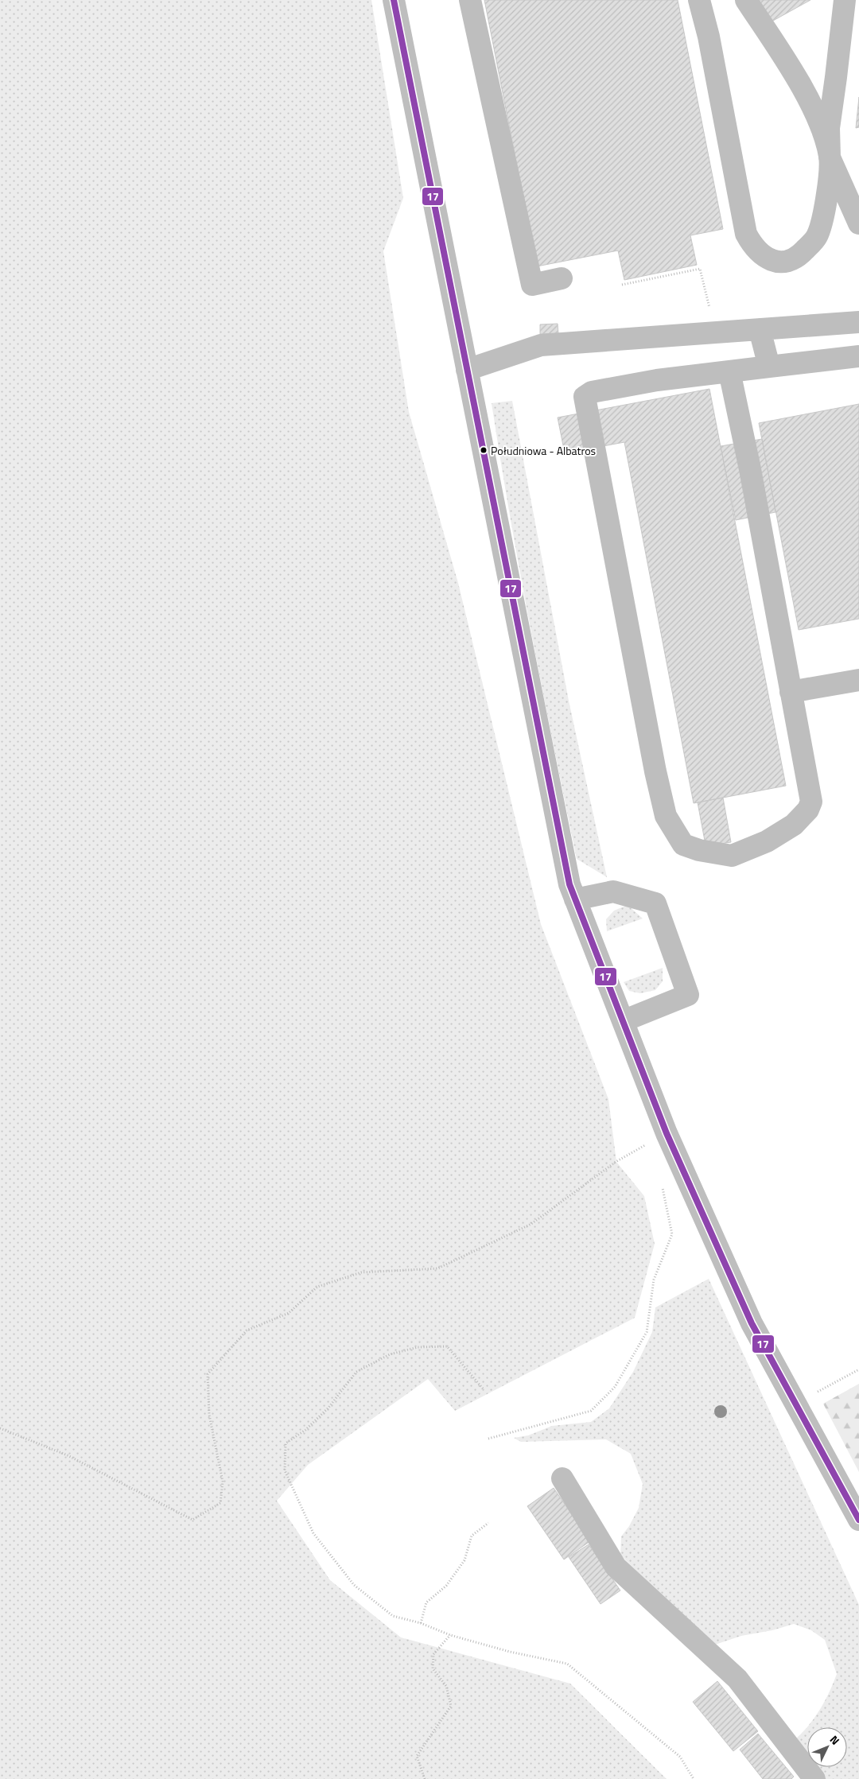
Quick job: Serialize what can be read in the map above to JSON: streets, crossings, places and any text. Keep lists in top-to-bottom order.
{
  "places": ["Południowa - Albatros"],
  "lines": ["transit line 17"],
  "north": "top right"
}
